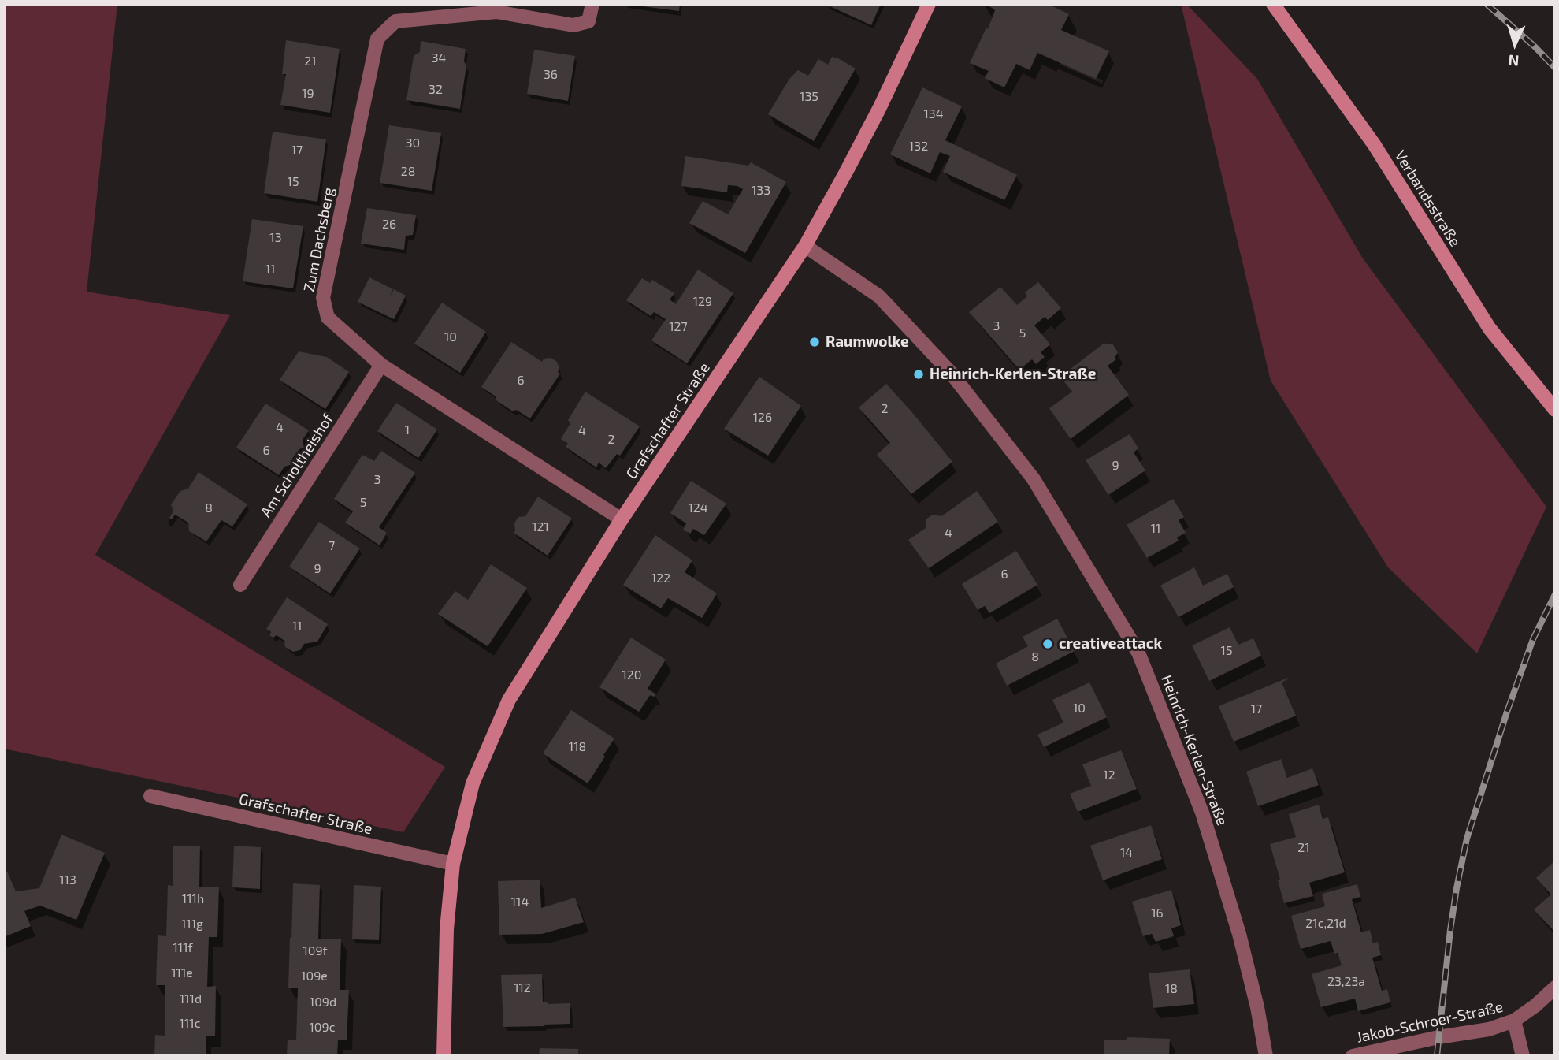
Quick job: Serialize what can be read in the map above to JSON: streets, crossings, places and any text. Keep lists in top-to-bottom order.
{
  "streets": {
    "main road": ["Verbandsstraße", "Grafschafter Straße"],
    "street": [
      "Zum Dachsberg",
      "Am Scholtheishof",
      "Heinrich-Kerlen-Straße",
      "Jakob-Schroer-Straße"
    ]
  },
  "crossings": [
    ["Zum Dachsberg", "Grafschafter Straße"],
    ["Zum Dachsberg", "Am Scholtheishof"],
    ["Grafschafter Straße", "Heinrich-Kerlen-Straße"]
  ],
  "places": ["Raumwolke", "Heinrich-Kerlen-Straße", "creativeattack"],
  "house_numbers": [
    "34",
    "21",
    "36",
    "32",
    "19",
    "135",
    "134",
    "30",
    "132",
    "17",
    "28",
    "15",
    "133",
    "26",
    "13",
    "11",
    "129",
    "3",
    "127",
    "5",
    "10",
    "6",
    "2",
    "126",
    "4",
    "1",
    "4",
    "2",
    "6",
    "9",
    "3",
    "5",
    "8",
    "124",
    "121",
    "11",
    "4",
    "7",
    "9",
    "6",
    "122",
    "11",
    "15",
    "8",
    "120",
    "10",
    "17",
    "118",
    "12",
    "21",
    "14",
    "113",
    "111h",
    "114",
    "16",
    "21c,21d",
    "111g",
    "111f",
    "109f",
    "111e",
    "109e",
    "23,23a",
    "112",
    "18",
    "111d",
    "109d",
    "111c",
    "109c"
  ],
  "north": "bottom"
}
